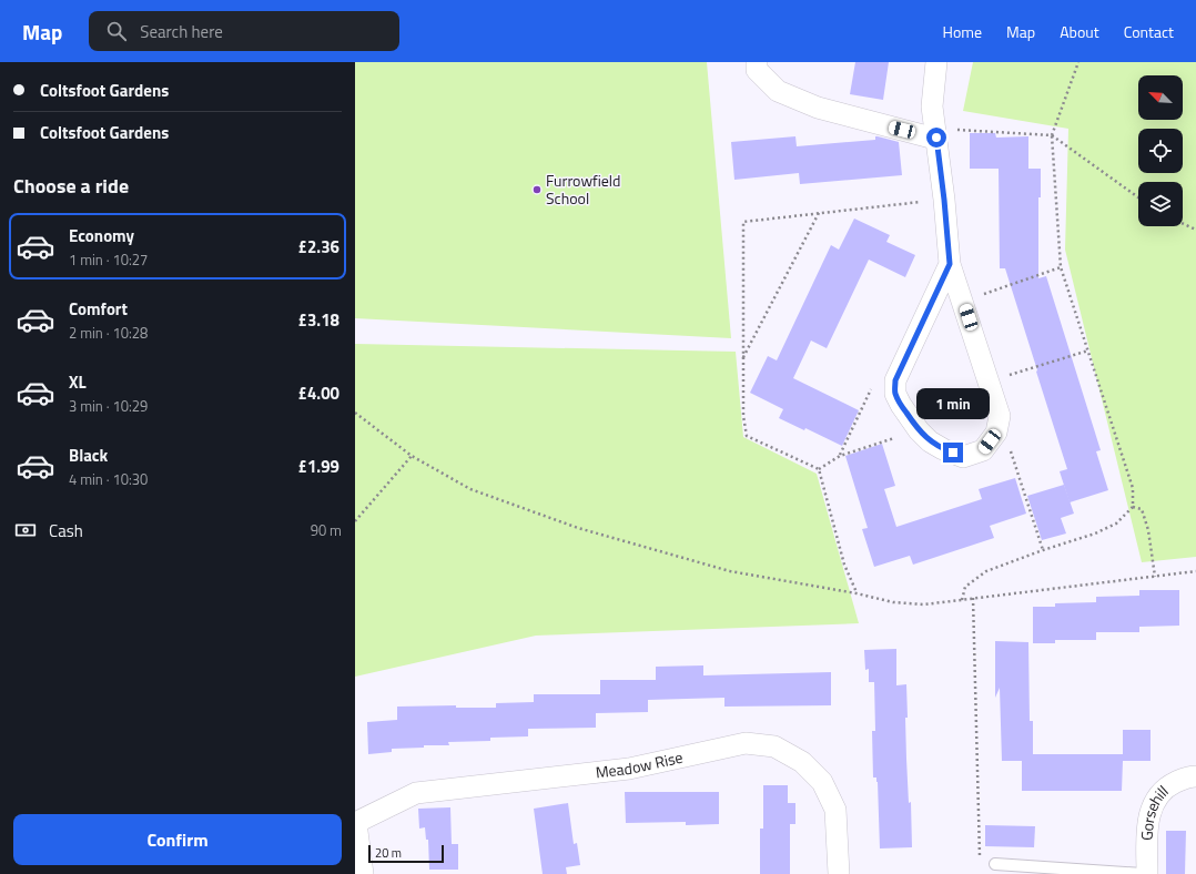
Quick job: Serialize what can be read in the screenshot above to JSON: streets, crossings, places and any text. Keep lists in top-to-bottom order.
{
  "streets": {
    "street": ["Meadow Rise", "Gorsehill"]
  },
  "places": ["Furrowfield School"],
  "scale_bar": "20 m",
  "north": "top left",
  "page": {
    "header": "Map",
    "search": "Search here",
    "nav": [
      "Home",
      "Map",
      "About",
      "Contact"
    ],
    "banner": ["Coltsfoot Gardens", "Coltsfoot Gardens"],
    "heading": "Choose a ride",
    "list": [
      {
        "name": "Economy",
        "note": "1 min · 10:27",
        "value": "£2.36"
      },
      {
        "name": "Comfort",
        "note": "2 min · 10:28",
        "value": "£3.18"
      },
      {
        "name": "XL",
        "note": "3 min · 10:29",
        "value": "£4.00"
      },
      {
        "name": "Black",
        "note": "4 min · 10:30",
        "value": "£1.99"
      }
    ],
    "bubble": "1 min",
    "pay": ["Cash", "90 m"],
    "buttons": "Confirm",
    "scale": "20 m"
  }
}
